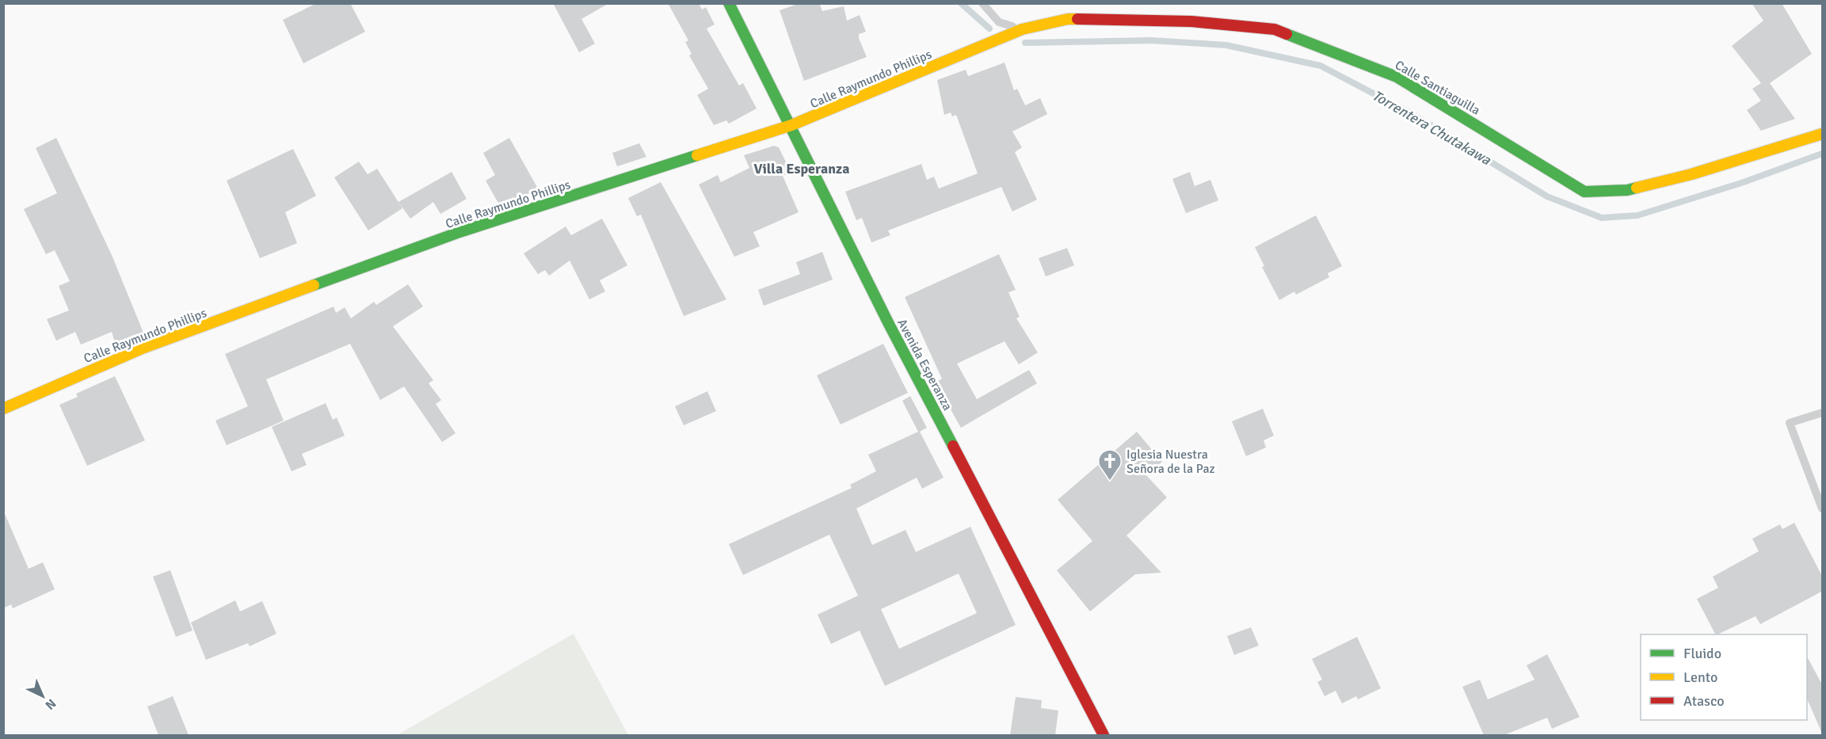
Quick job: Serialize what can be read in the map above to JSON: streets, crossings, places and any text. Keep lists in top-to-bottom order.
{
  "streets": {
    "street": ["Calle Raymundo Phillips", "Calle Santiaguilla", "Avenida Esperanza"]
  },
  "crossings": [
    ["Calle Raymundo Phillips", "Calle Santiaguilla"],
    ["Calle Raymundo Phillips", "Avenida Esperanza"]
  ],
  "districts": ["Villa Esperanza"],
  "water": ["Torrentera Chutakawa"],
  "places": {
    "church": ["Iglesia Nuestra Señora de la Paz"]
  },
  "legend": ["Fluido", "Lento", "Atasco"],
  "north": "bottom right"
}
